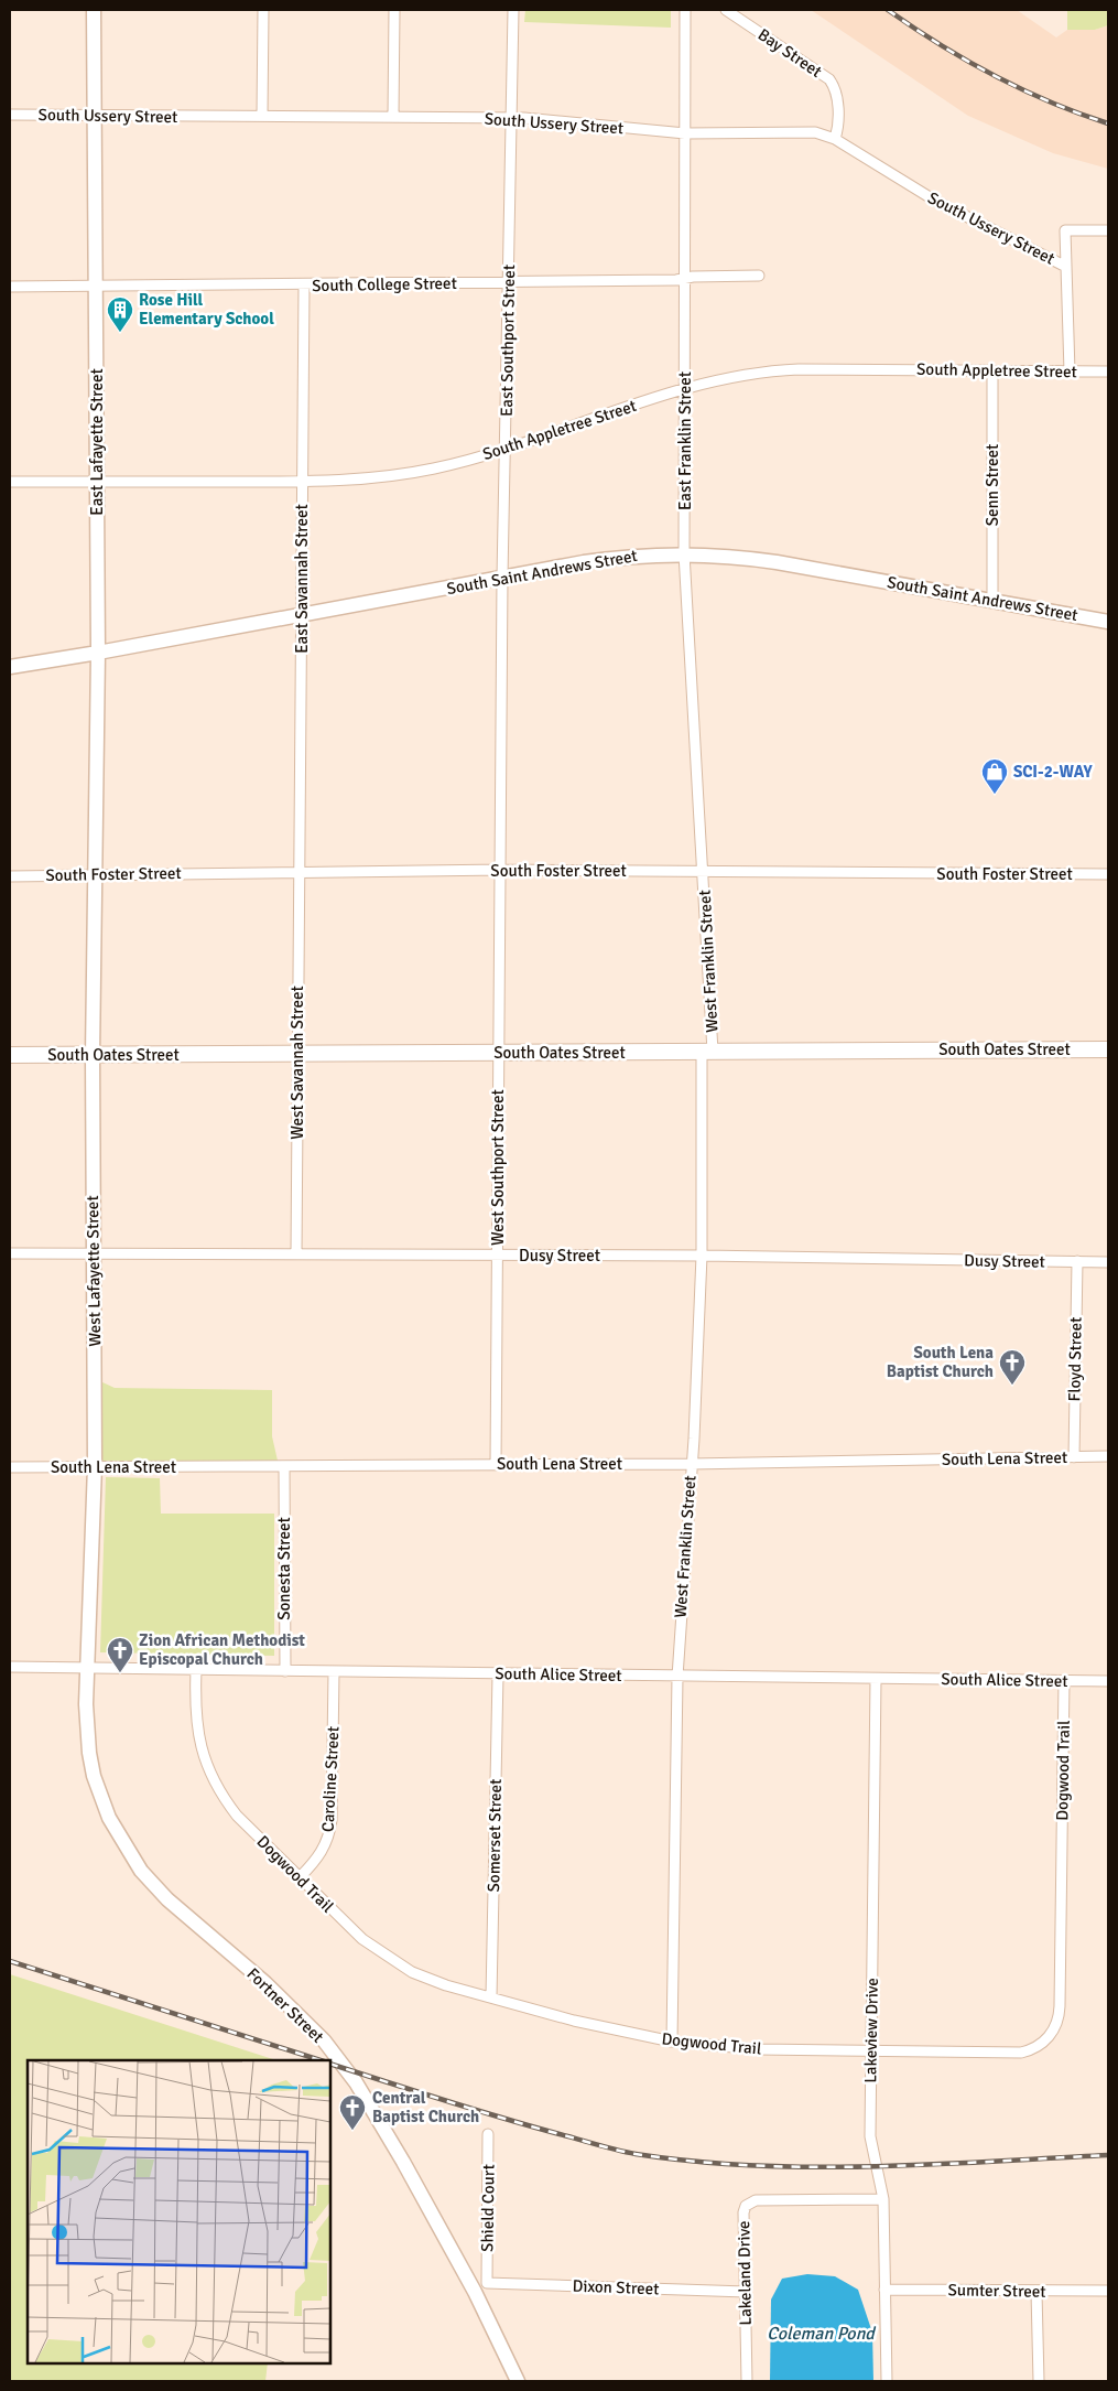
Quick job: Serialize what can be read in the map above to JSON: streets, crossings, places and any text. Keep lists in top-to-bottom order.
{
  "streets": {
    "main road": ["South Oates Street"],
    "street": [
      "Bay Street",
      "South Ussery Street",
      "South College Street",
      "East Southport Street",
      "South Appletree Street",
      "East Franklin Street",
      "East Lafayette Street",
      "Senn Street",
      "South Saint Andrews Street",
      "East Savannah Street",
      "South Foster Street",
      "West Franklin Street",
      "West Savannah Street",
      "West Southport Street",
      "Dusy Street",
      "West Lafayette Street",
      "Floyd Street",
      "South Lena Street",
      "Sonesta Street",
      "South Alice Street",
      "Dogwood Trail",
      "Caroline Street",
      "Somerset Street",
      "Fortner Street",
      "Lakeview Drive",
      "Shield Court",
      "Lakeland Drive",
      "Dixon Street",
      "Sumter Street"
    ]
  },
  "crossings": [
    ["Bay Street", "South Ussery Street"],
    ["South Ussery Street", "East Southport Street"],
    ["South Ussery Street", "South Appletree Street"],
    ["South Ussery Street", "East Franklin Street"],
    ["South Ussery Street", "East Lafayette Street"],
    ["South College Street", "East Southport Street"],
    ["South College Street", "East Franklin Street"],
    ["South College Street", "East Lafayette Street"],
    ["South College Street", "East Savannah Street"],
    ["East Southport Street", "South Appletree Street"],
    ["East Southport Street", "South Saint Andrews Street"],
    ["East Southport Street", "South Foster Street"],
    ["East Southport Street", "West Southport Street"],
    ["South Appletree Street", "East Franklin Street"],
    ["South Appletree Street", "East Lafayette Street"],
    ["South Appletree Street", "Senn Street"],
    ["South Appletree Street", "East Savannah Street"],
    ["East Franklin Street", "South Saint Andrews Street"],
    ["East Franklin Street", "South Foster Street"],
    ["East Franklin Street", "West Franklin Street"],
    ["East Lafayette Street", "South Saint Andrews Street"],
    ["East Lafayette Street", "South Foster Street"],
    ["East Lafayette Street", "West Lafayette Street"],
    ["Senn Street", "South Saint Andrews Street"],
    ["South Saint Andrews Street", "East Savannah Street"],
    ["East Savannah Street", "South Foster Street"],
    ["East Savannah Street", "West Savannah Street"],
    ["South Foster Street", "West Franklin Street"],
    ["South Foster Street", "West Savannah Street"],
    ["South Foster Street", "West Southport Street"],
    ["South Foster Street", "West Lafayette Street"],
    ["West Franklin Street", "South Oates Street"],
    ["West Franklin Street", "Dusy Street"],
    ["West Franklin Street", "South Lena Street"],
    ["West Franklin Street", "South Alice Street"],
    ["West Franklin Street", "Dogwood Trail"],
    ["South Oates Street", "West Savannah Street"],
    ["South Oates Street", "West Southport Street"],
    ["South Oates Street", "West Lafayette Street"],
    ["West Savannah Street", "Dusy Street"],
    ["West Southport Street", "Dusy Street"],
    ["West Southport Street", "South Lena Street"],
    ["Dusy Street", "West Lafayette Street"],
    ["Dusy Street", "Floyd Street"],
    ["West Lafayette Street", "South Lena Street"],
    ["West Lafayette Street", "South Alice Street"],
    ["West Lafayette Street", "Fortner Street"],
    ["Floyd Street", "South Lena Street"],
    ["South Lena Street", "Sonesta Street"],
    ["Sonesta Street", "South Alice Street"],
    ["South Alice Street", "Dogwood Trail"],
    ["South Alice Street", "Caroline Street"],
    ["South Alice Street", "Somerset Street"],
    ["South Alice Street", "Fortner Street"],
    ["South Alice Street", "Lakeview Drive"],
    ["Dogwood Trail", "Caroline Street"],
    ["Dogwood Trail", "Somerset Street"],
    ["Dogwood Trail", "Lakeview Drive"],
    ["Lakeview Drive", "Lakeland Drive"],
    ["Lakeview Drive", "Sumter Street"],
    ["Shield Court", "Dixon Street"],
    ["Lakeland Drive", "Dixon Street"]
  ],
  "water": ["Coleman Pond"],
  "places": {
    "building": ["Rose Hill Elementary School"],
    "shop": ["SCI-2-WAY"],
    "church": ["South Lena Baptist Church", "Zion African Methodist Episcopal Church", "Central Baptist Church"]
  }
}
